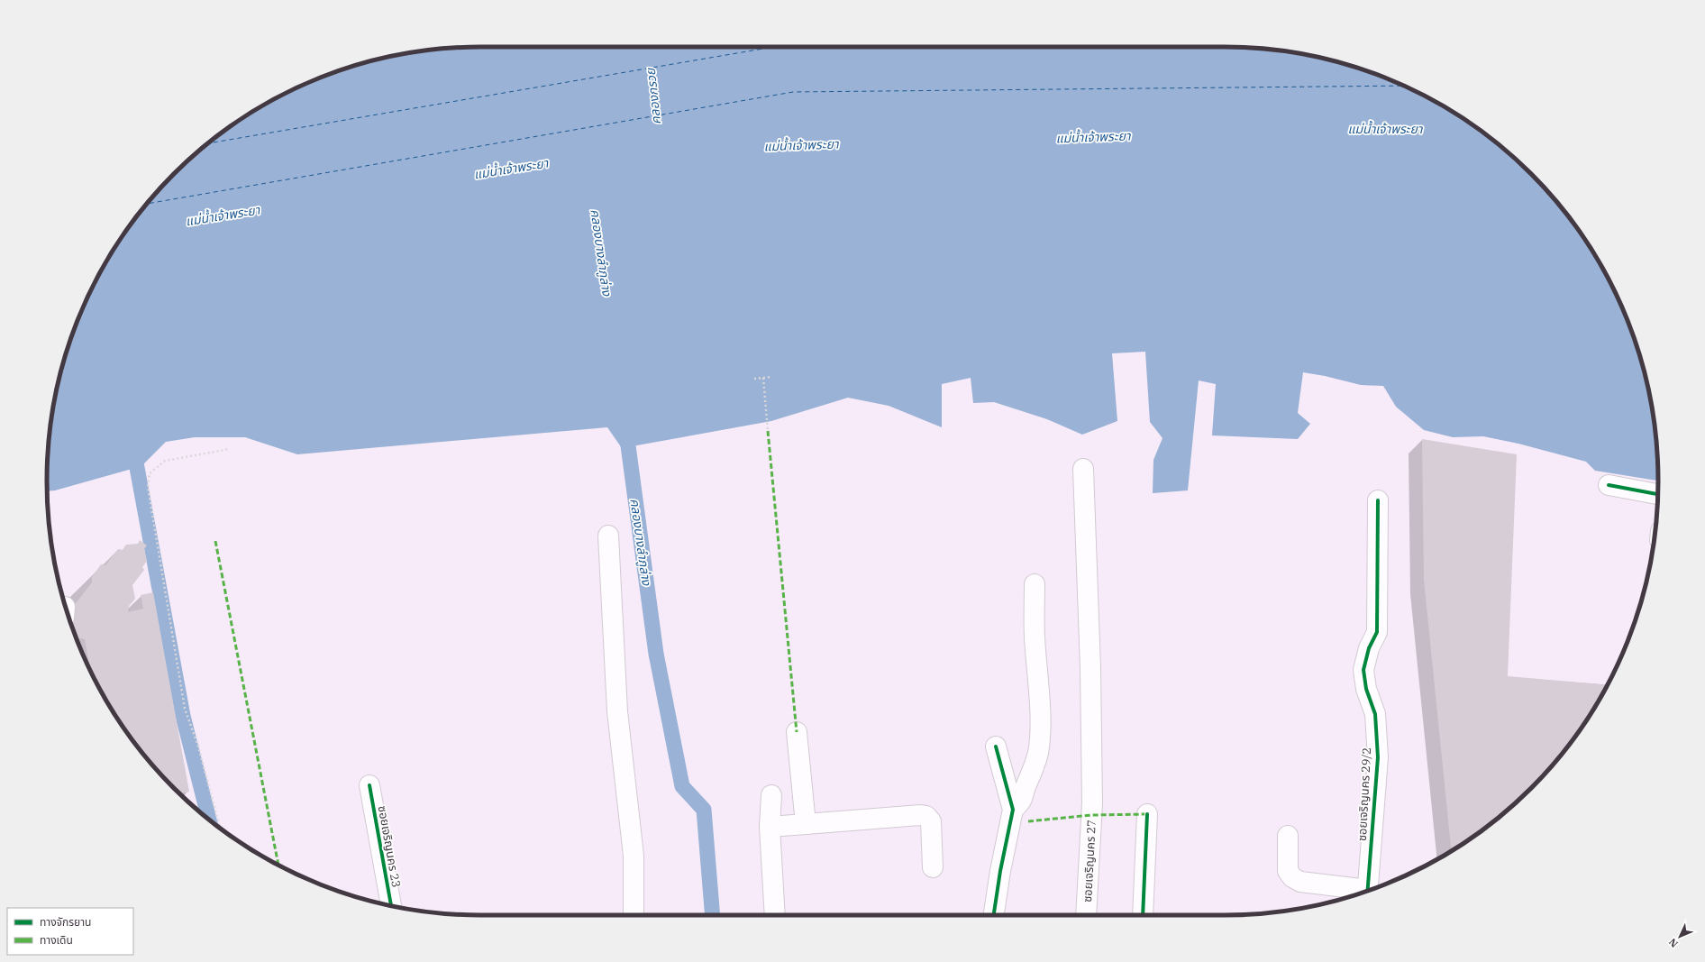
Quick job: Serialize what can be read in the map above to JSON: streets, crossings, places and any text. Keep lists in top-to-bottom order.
{
  "streets": {
    "street": ["ซอยเจริญนคร 29/2", "ซอยเจริญนคร 23", "ซอยเจริญนคร 27"]
  },
  "water": ["คลองกรวย", "แม่น้ำเจ้าพระยา", "คลองบางลำภูล่าง"],
  "legend": ["ทางจักรยาน", "ทางเดิน"],
  "north": "bottom left"
}
